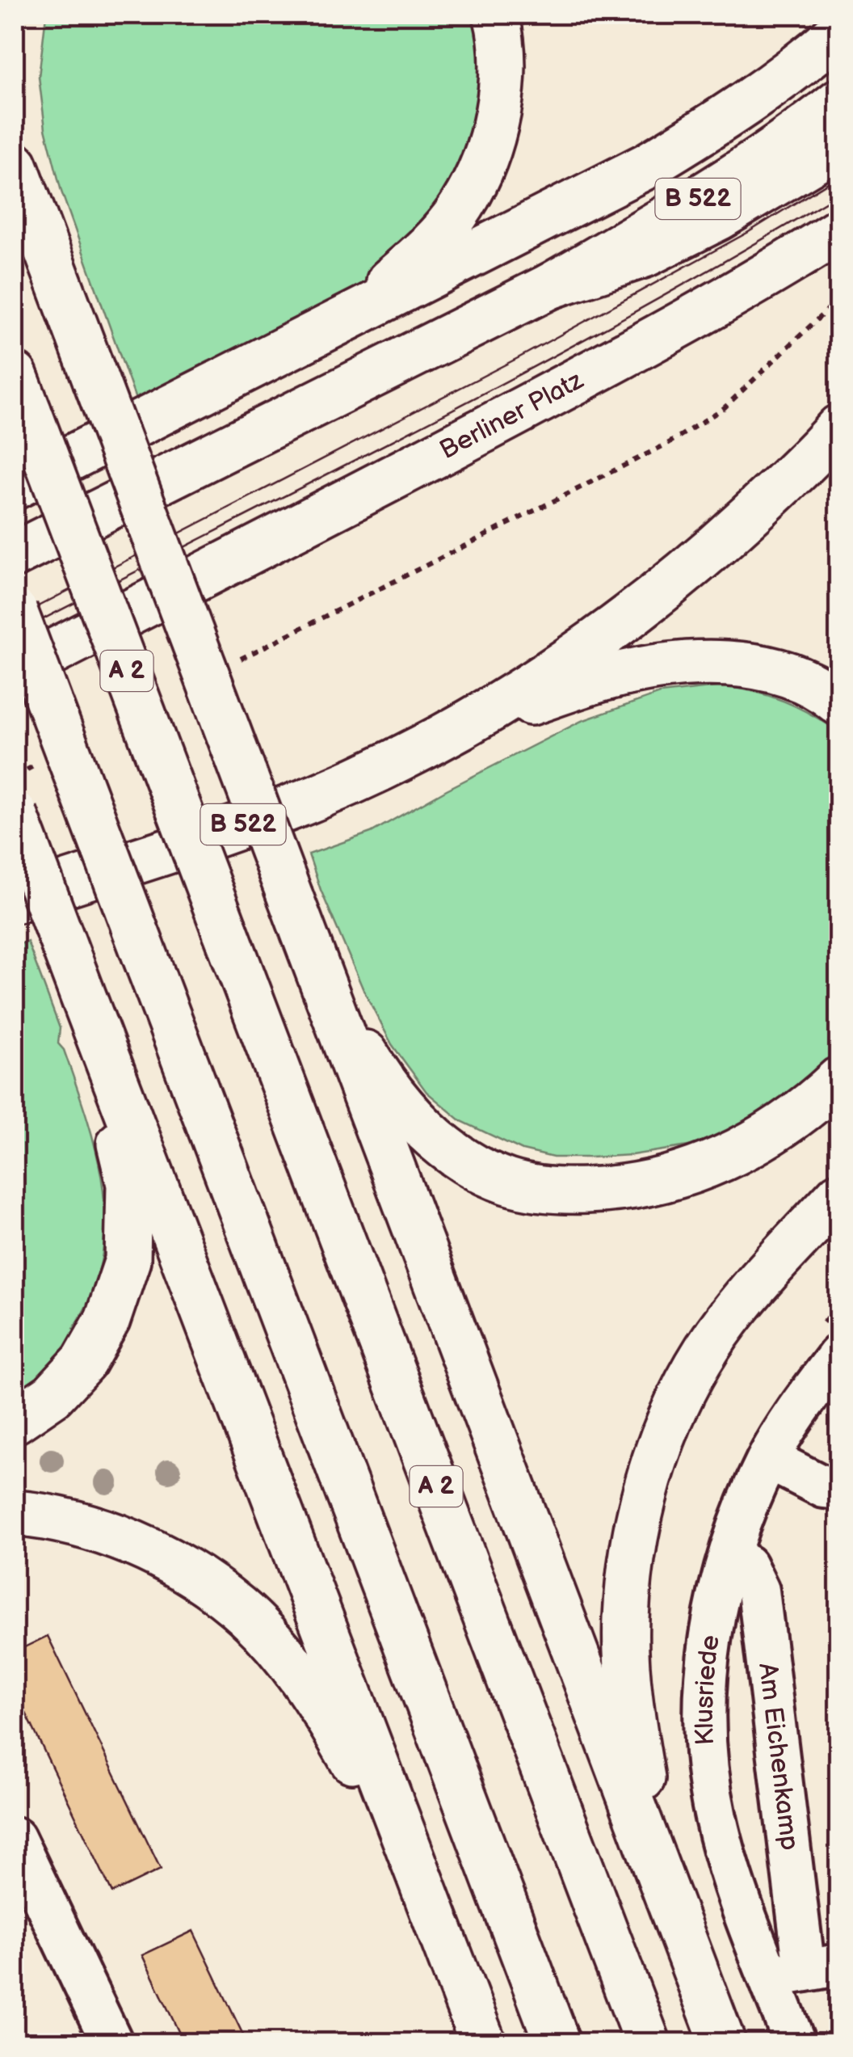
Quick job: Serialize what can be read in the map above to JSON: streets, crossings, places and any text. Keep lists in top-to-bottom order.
{
  "streets": {
    "main road": ["B 522", "Berliner Platz", "A 2"],
    "street": ["Klusriede", "Am Eichenkamp"]
  },
  "crossings": [
    ["Klusriede", "Am Eichenkamp"]
  ]
}
